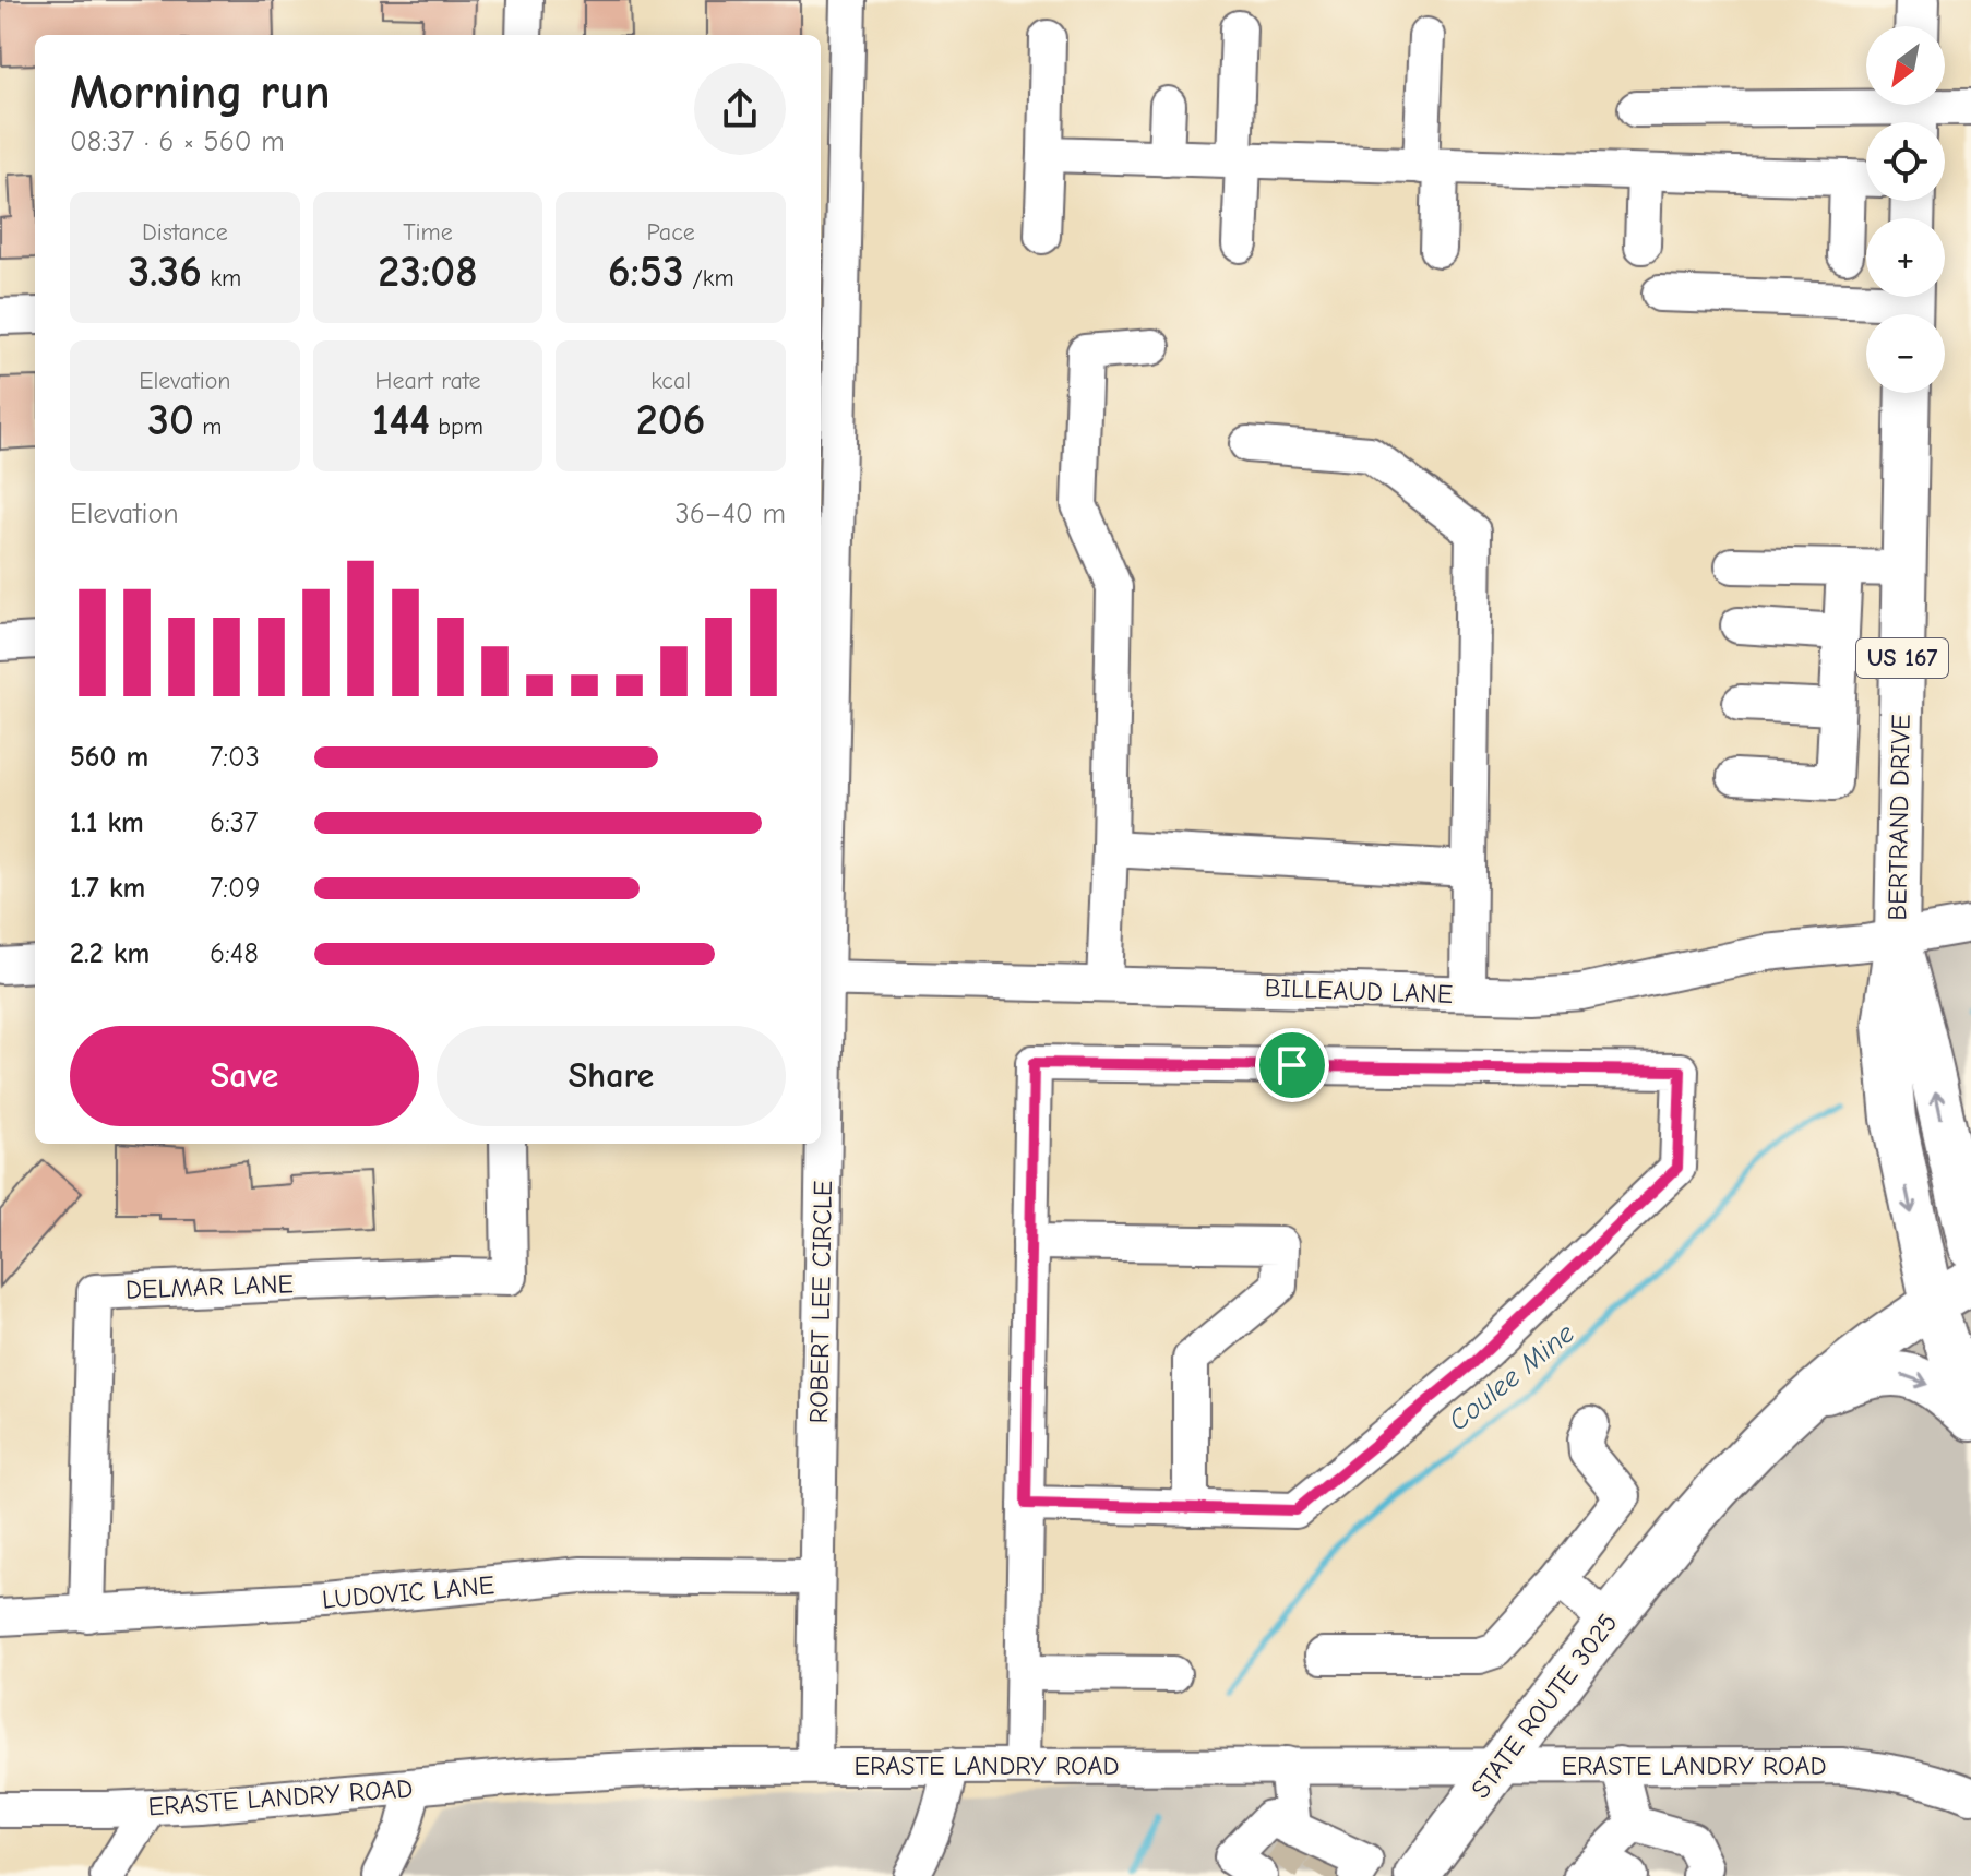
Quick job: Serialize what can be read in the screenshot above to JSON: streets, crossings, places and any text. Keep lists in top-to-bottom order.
{
  "streets": {
    "main road": ["US 167", "BERTRAND DRIVE", "STATE ROUTE 3025"],
    "street": [
      "BILLEAUD LANE",
      "DELMAR LANE",
      "ROBERT LEE CIRCLE",
      "LUDOVIC LANE",
      "ERASTE LANDRY ROAD"
    ]
  },
  "crossings": [
    ["US 167", "BERTRAND DRIVE"],
    ["US 167", "BILLEAUD LANE"],
    ["US 167", "STATE ROUTE 3025"],
    ["BERTRAND DRIVE", "BILLEAUD LANE"],
    ["BILLEAUD LANE", "ROBERT LEE CIRCLE"],
    ["DELMAR LANE", "LUDOVIC LANE"],
    ["ROBERT LEE CIRCLE", "LUDOVIC LANE"],
    ["ROBERT LEE CIRCLE", "ERASTE LANDRY ROAD"],
    ["STATE ROUTE 3025", "ERASTE LANDRY ROAD"]
  ],
  "water": ["Coulee Mine"],
  "north": "bottom left",
  "page": {
    "map_buttons": ["+", "−"],
    "heading": ["Morning run", "08:37 · 6 × 560 m"],
    "stats": [
      ["Distance", "3.36 km"],
      ["Time", "23:08"],
      ["Pace", "6:53 /km"],
      ["Elevation", "30 m"],
      ["Heart rate", "144 bpm"],
      ["kcal", "206"]
    ],
    "chart": ["Elevation", "36–40 m"],
    "list": [
      {
        "name": "560 m",
        "note": "7:03"
      },
      {
        "name": "1.1 km",
        "note": "6:37"
      },
      {
        "name": "1.7 km",
        "note": "7:09"
      },
      {
        "name": "2.2 km",
        "note": "6:48"
      }
    ],
    "buttons": ["Save", "Share"]
  }
}
